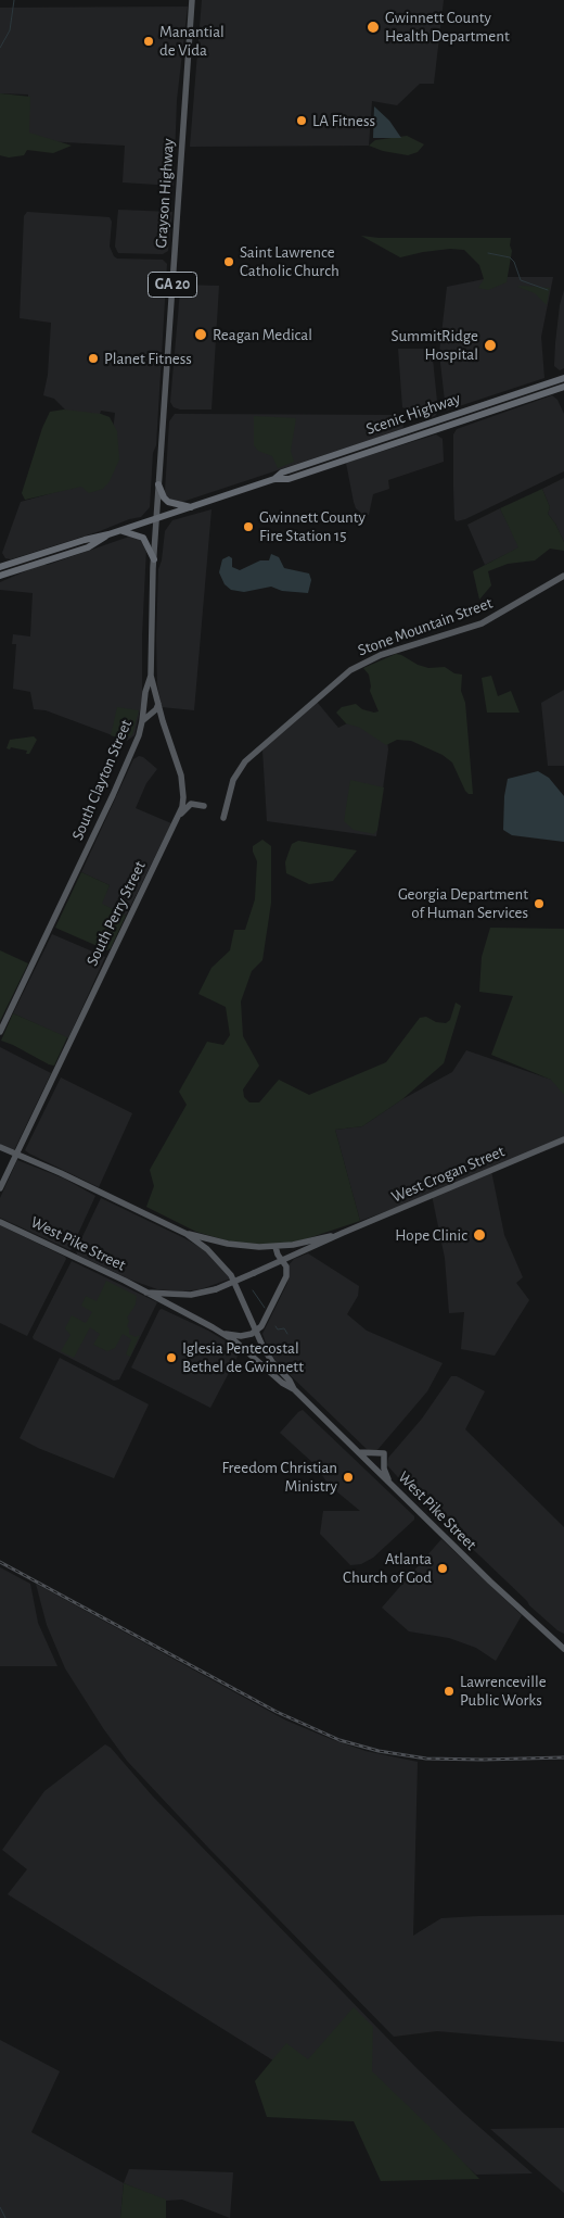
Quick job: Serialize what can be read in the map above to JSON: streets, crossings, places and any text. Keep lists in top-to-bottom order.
{
  "streets": {
    "highway": ["Scenic Highway"],
    "main road": [
      "Grayson Highway",
      "GA 20",
      "Stone Mountain Street",
      "South Clayton Street",
      "South Perry Street",
      "West Crogan Street",
      "West Pike Street"
    ]
  },
  "crossings": [
    ["Grayson Highway", "Scenic Highway"],
    ["Grayson Highway", "South Clayton Street"],
    ["Scenic Highway", "South Clayton Street"],
    ["South Clayton Street", "South Perry Street"],
    ["South Perry Street", "West Crogan Street"],
    ["West Crogan Street", "West Pike Street"]
  ],
  "places": [
    "Gwinnett County Health Department",
    "Manantial de Vida",
    "LA Fitness",
    "Saint Lawrence Catholic Church",
    "Reagan Medical",
    "SummitRidge Hospital",
    "Planet Fitness",
    "Gwinnett County Fire Station 15",
    "Georgia Department of Human Services",
    "Hope Clinic",
    "Iglesia Pentecostal Bethel de Gwinnett",
    "Freedom Christian Ministry",
    "Atlanta Church of God",
    "Lawrenceville Public Works"
  ]
}
